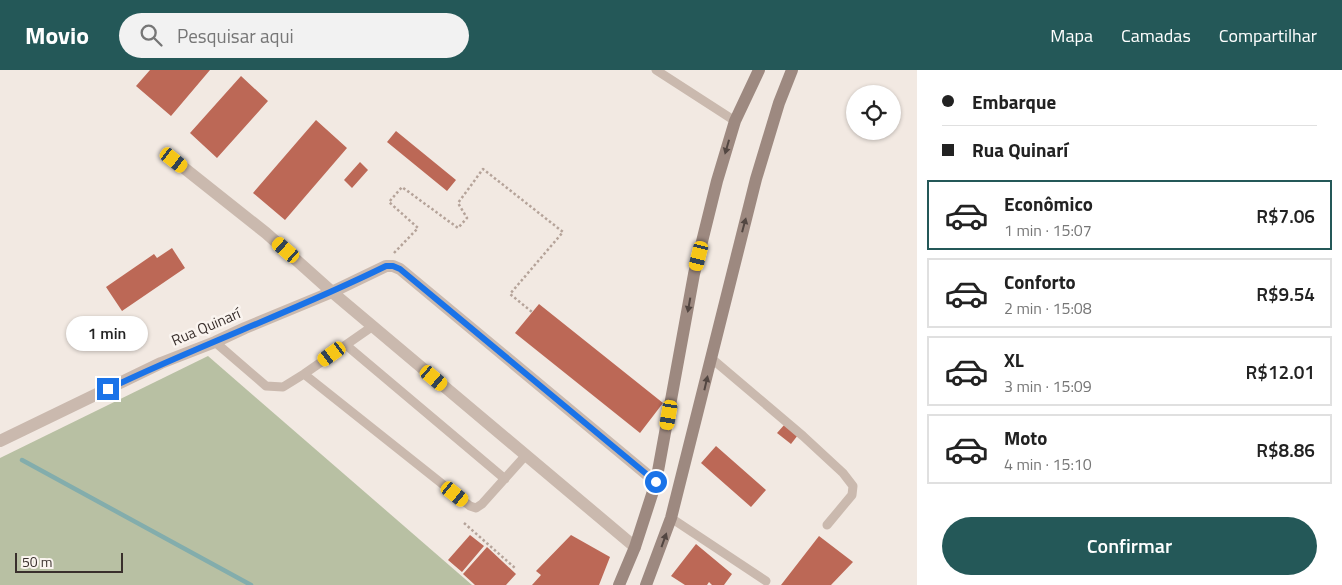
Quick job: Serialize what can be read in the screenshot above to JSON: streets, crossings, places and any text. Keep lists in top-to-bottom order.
{
  "streets": {
    "street": ["Rua Quinarí"]
  },
  "scale_bar": "50 m",
  "page": {
    "header": "Movio",
    "search": "Pesquisar aqui",
    "nav": ["Mapa", "Camadas", "Compartilhar"],
    "banner": ["Embarque", "Rua Quinarí"],
    "list": [
      {
        "name": "Econômico",
        "note": "1 min · 15:07",
        "value": "R$7.06"
      },
      {
        "name": "Conforto",
        "note": "2 min · 15:08",
        "value": "R$9.54"
      },
      {
        "name": "XL",
        "note": "3 min · 15:09",
        "value": "R$12.01"
      },
      {
        "name": "Moto",
        "note": "4 min · 15:10",
        "value": "R$8.86"
      }
    ],
    "bubble": "1 min",
    "buttons": "Confirmar",
    "scale": "50 m"
  }
}
